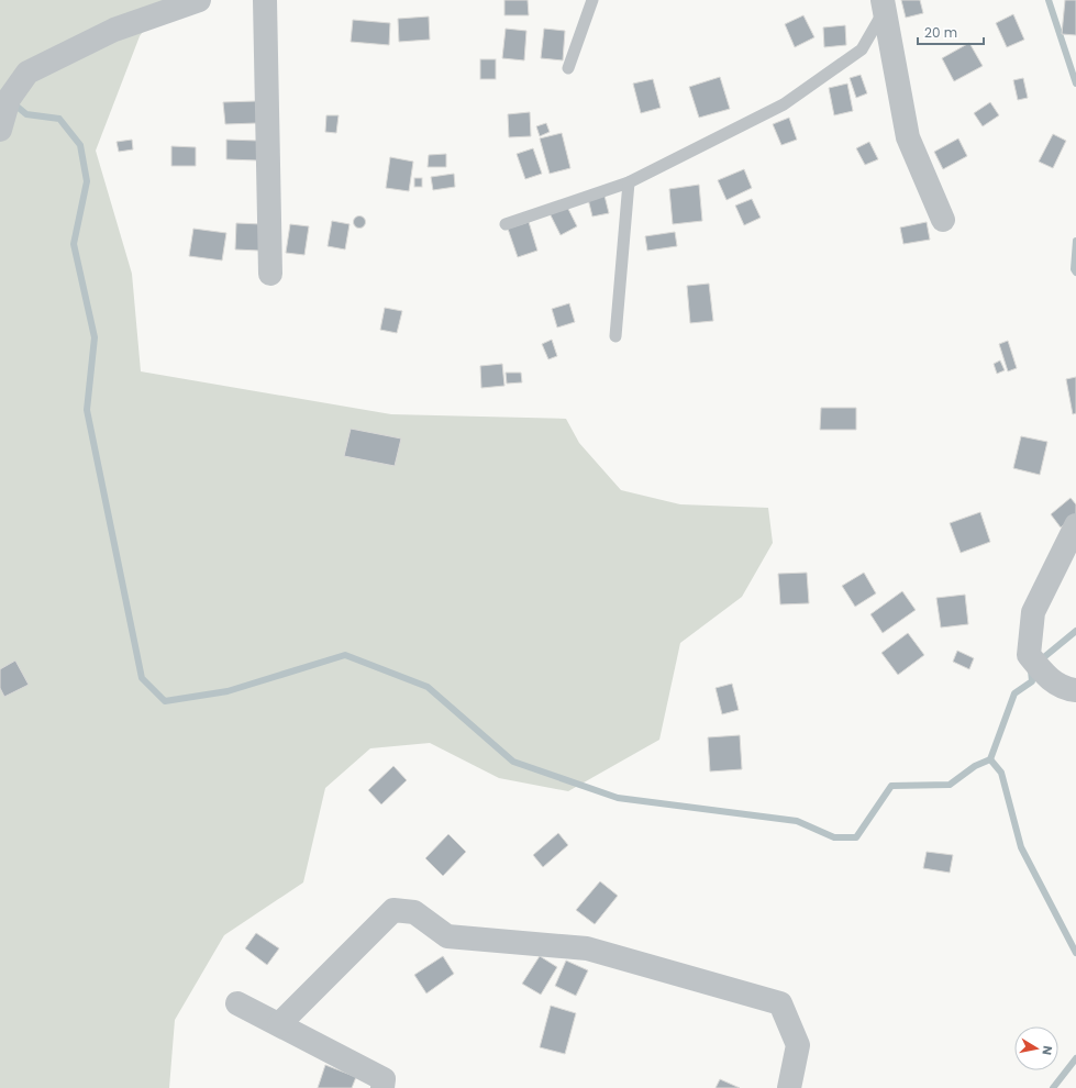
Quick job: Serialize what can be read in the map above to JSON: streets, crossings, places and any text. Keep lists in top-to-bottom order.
{
  "scale_bar": "20 m",
  "north": "right"
}
